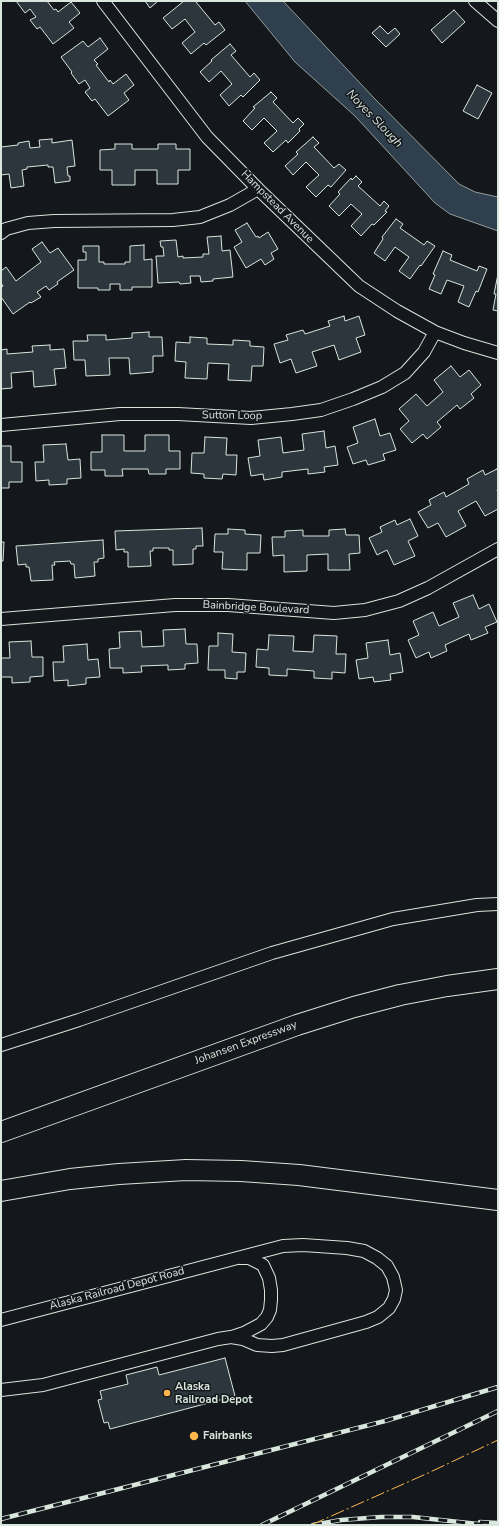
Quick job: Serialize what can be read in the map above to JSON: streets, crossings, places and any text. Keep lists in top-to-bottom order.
{
  "streets": {
    "highway": ["Johansen Expressway"],
    "street": [
      "Hampstead Avenue",
      "Sutton Loop",
      "Bainbridge Boulevard",
      "Alaska Railroad Depot Road"
    ]
  },
  "crossings": [
    ["Hampstead Avenue", "Sutton Loop"]
  ],
  "water": ["Noyes Slough"],
  "places": ["Alaska Railroad Depot", "Fairbanks"]
}
